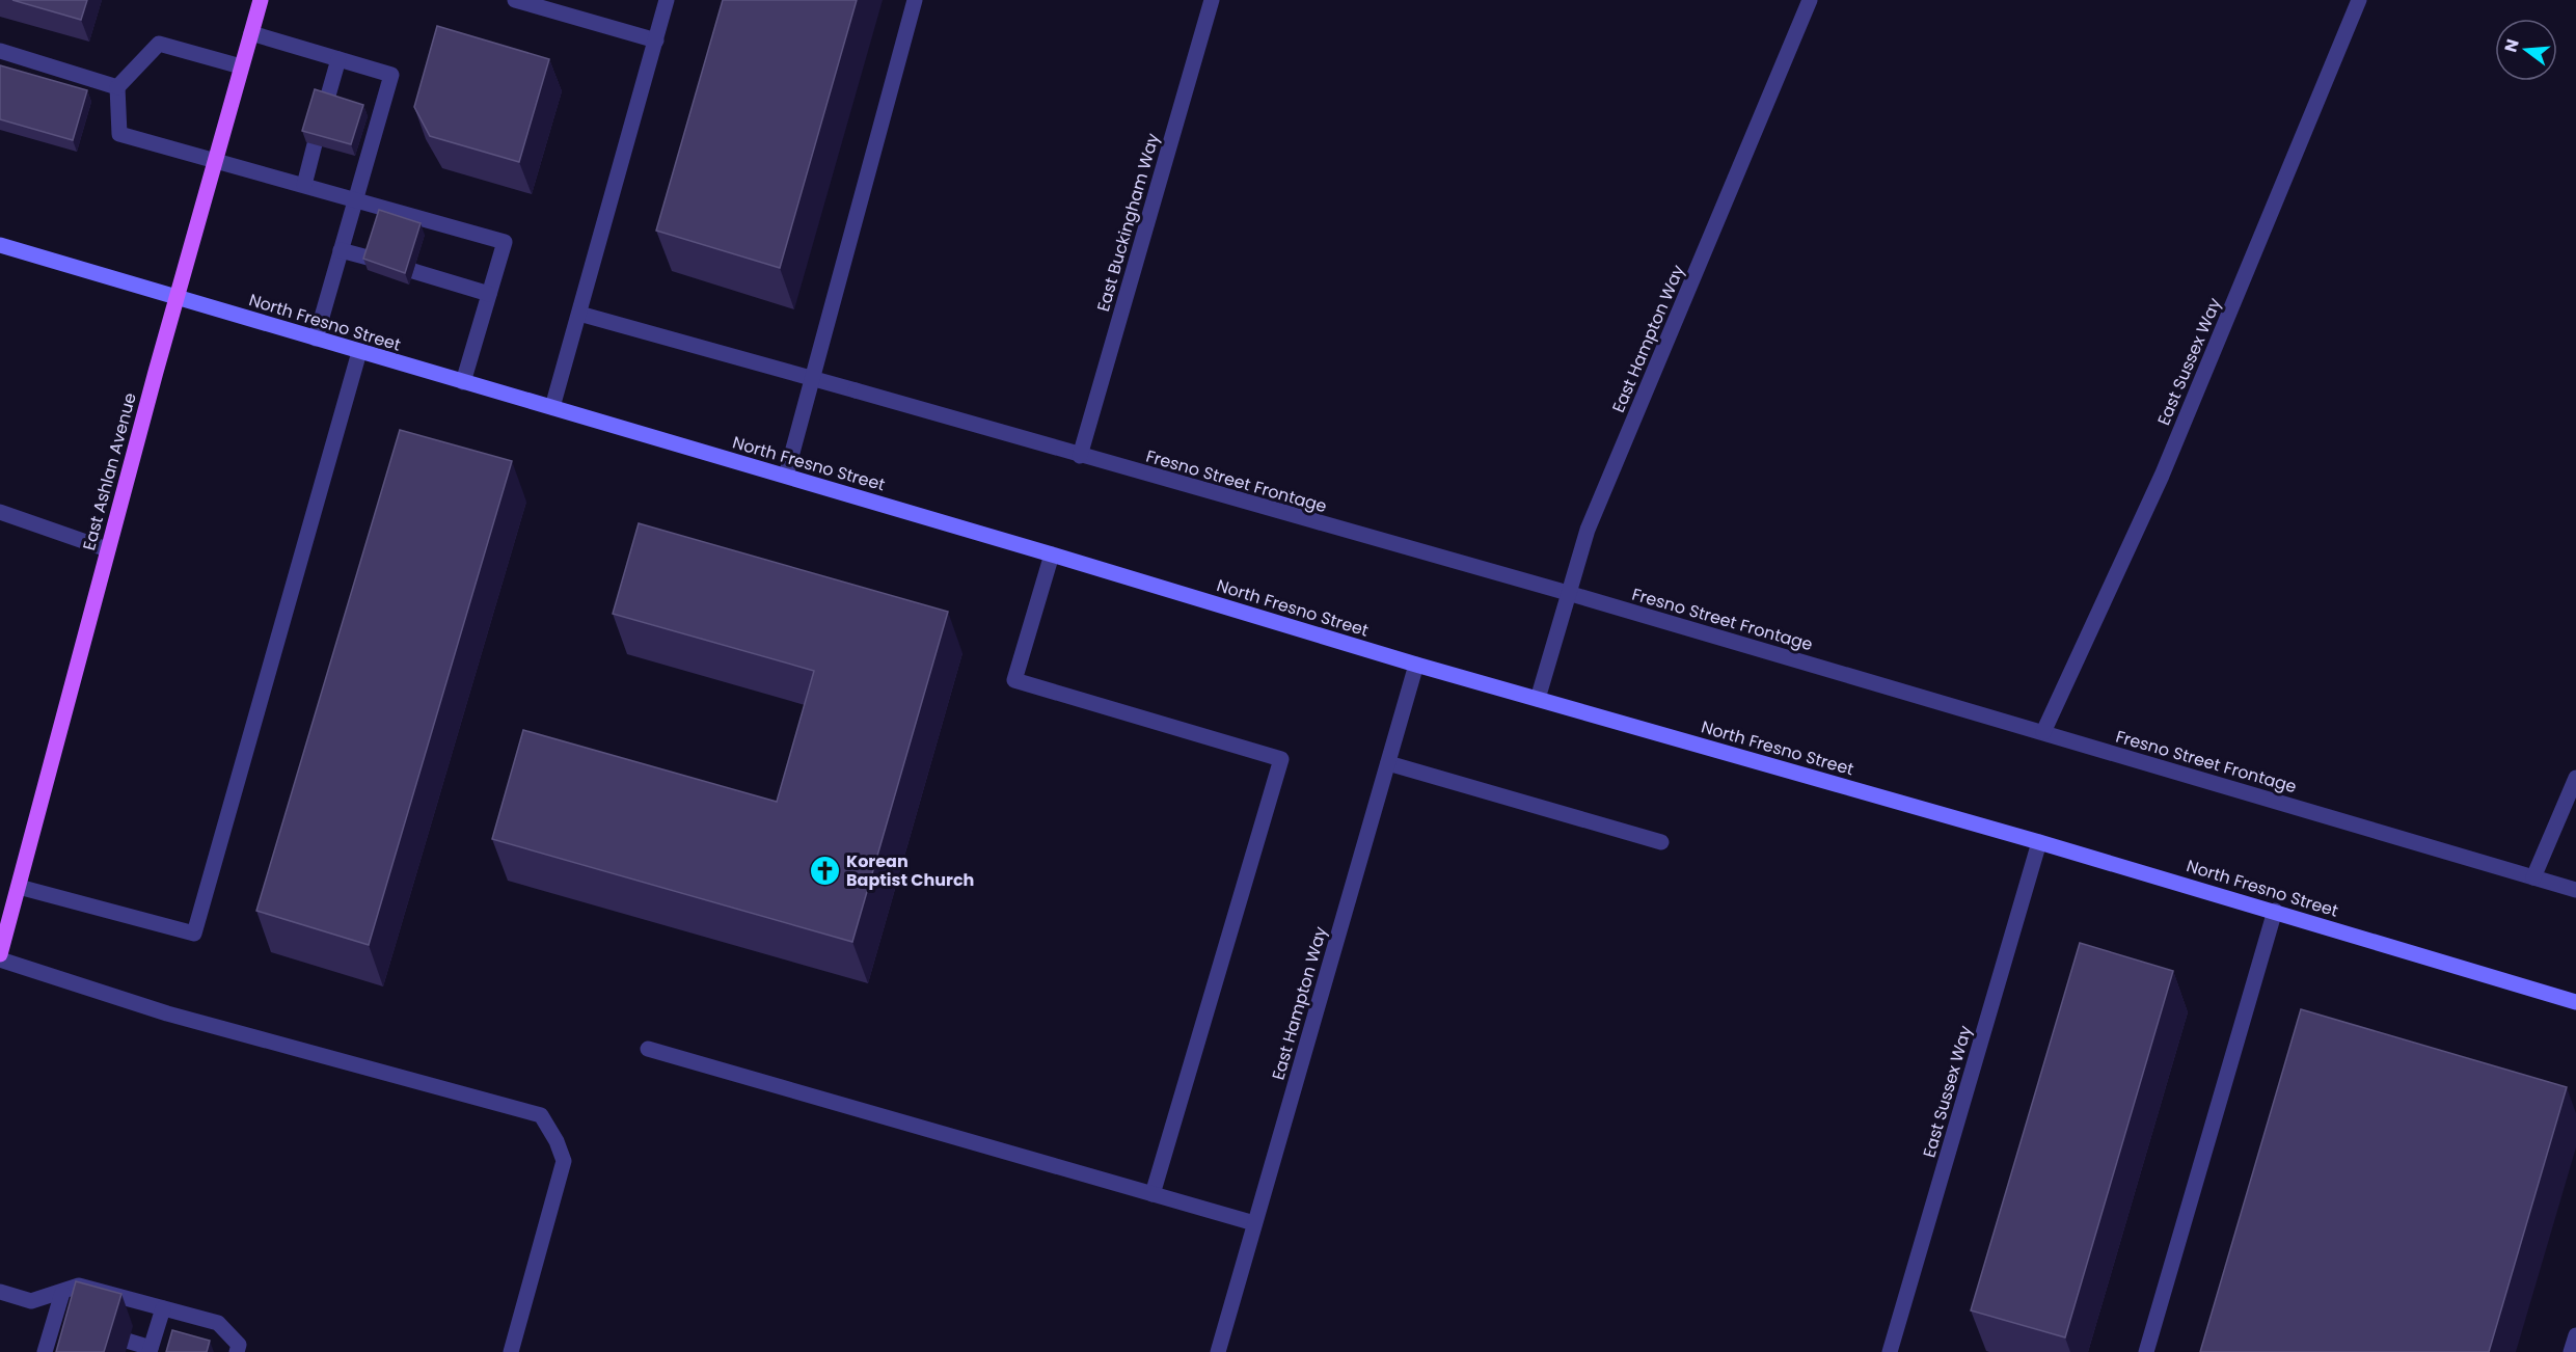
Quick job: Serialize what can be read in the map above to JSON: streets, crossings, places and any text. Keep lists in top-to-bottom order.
{
  "streets": {
    "main road": ["North Fresno Street", "East Ashlan Avenue"],
    "street": [
      "East Buckingham Way",
      "East Hampton Way",
      "East Sussex Way",
      "Fresno Street Frontage"
    ]
  },
  "crossings": [
    ["East Buckingham Way", "Fresno Street Frontage"],
    ["North Fresno Street", "East Hampton Way"],
    ["North Fresno Street", "East Sussex Way"],
    ["North Fresno Street", "East Ashlan Avenue"],
    ["East Hampton Way", "Fresno Street Frontage"],
    ["East Sussex Way", "Fresno Street Frontage"]
  ],
  "places": {
    "church": ["Korean Baptist Church"]
  },
  "north": "left"
}
